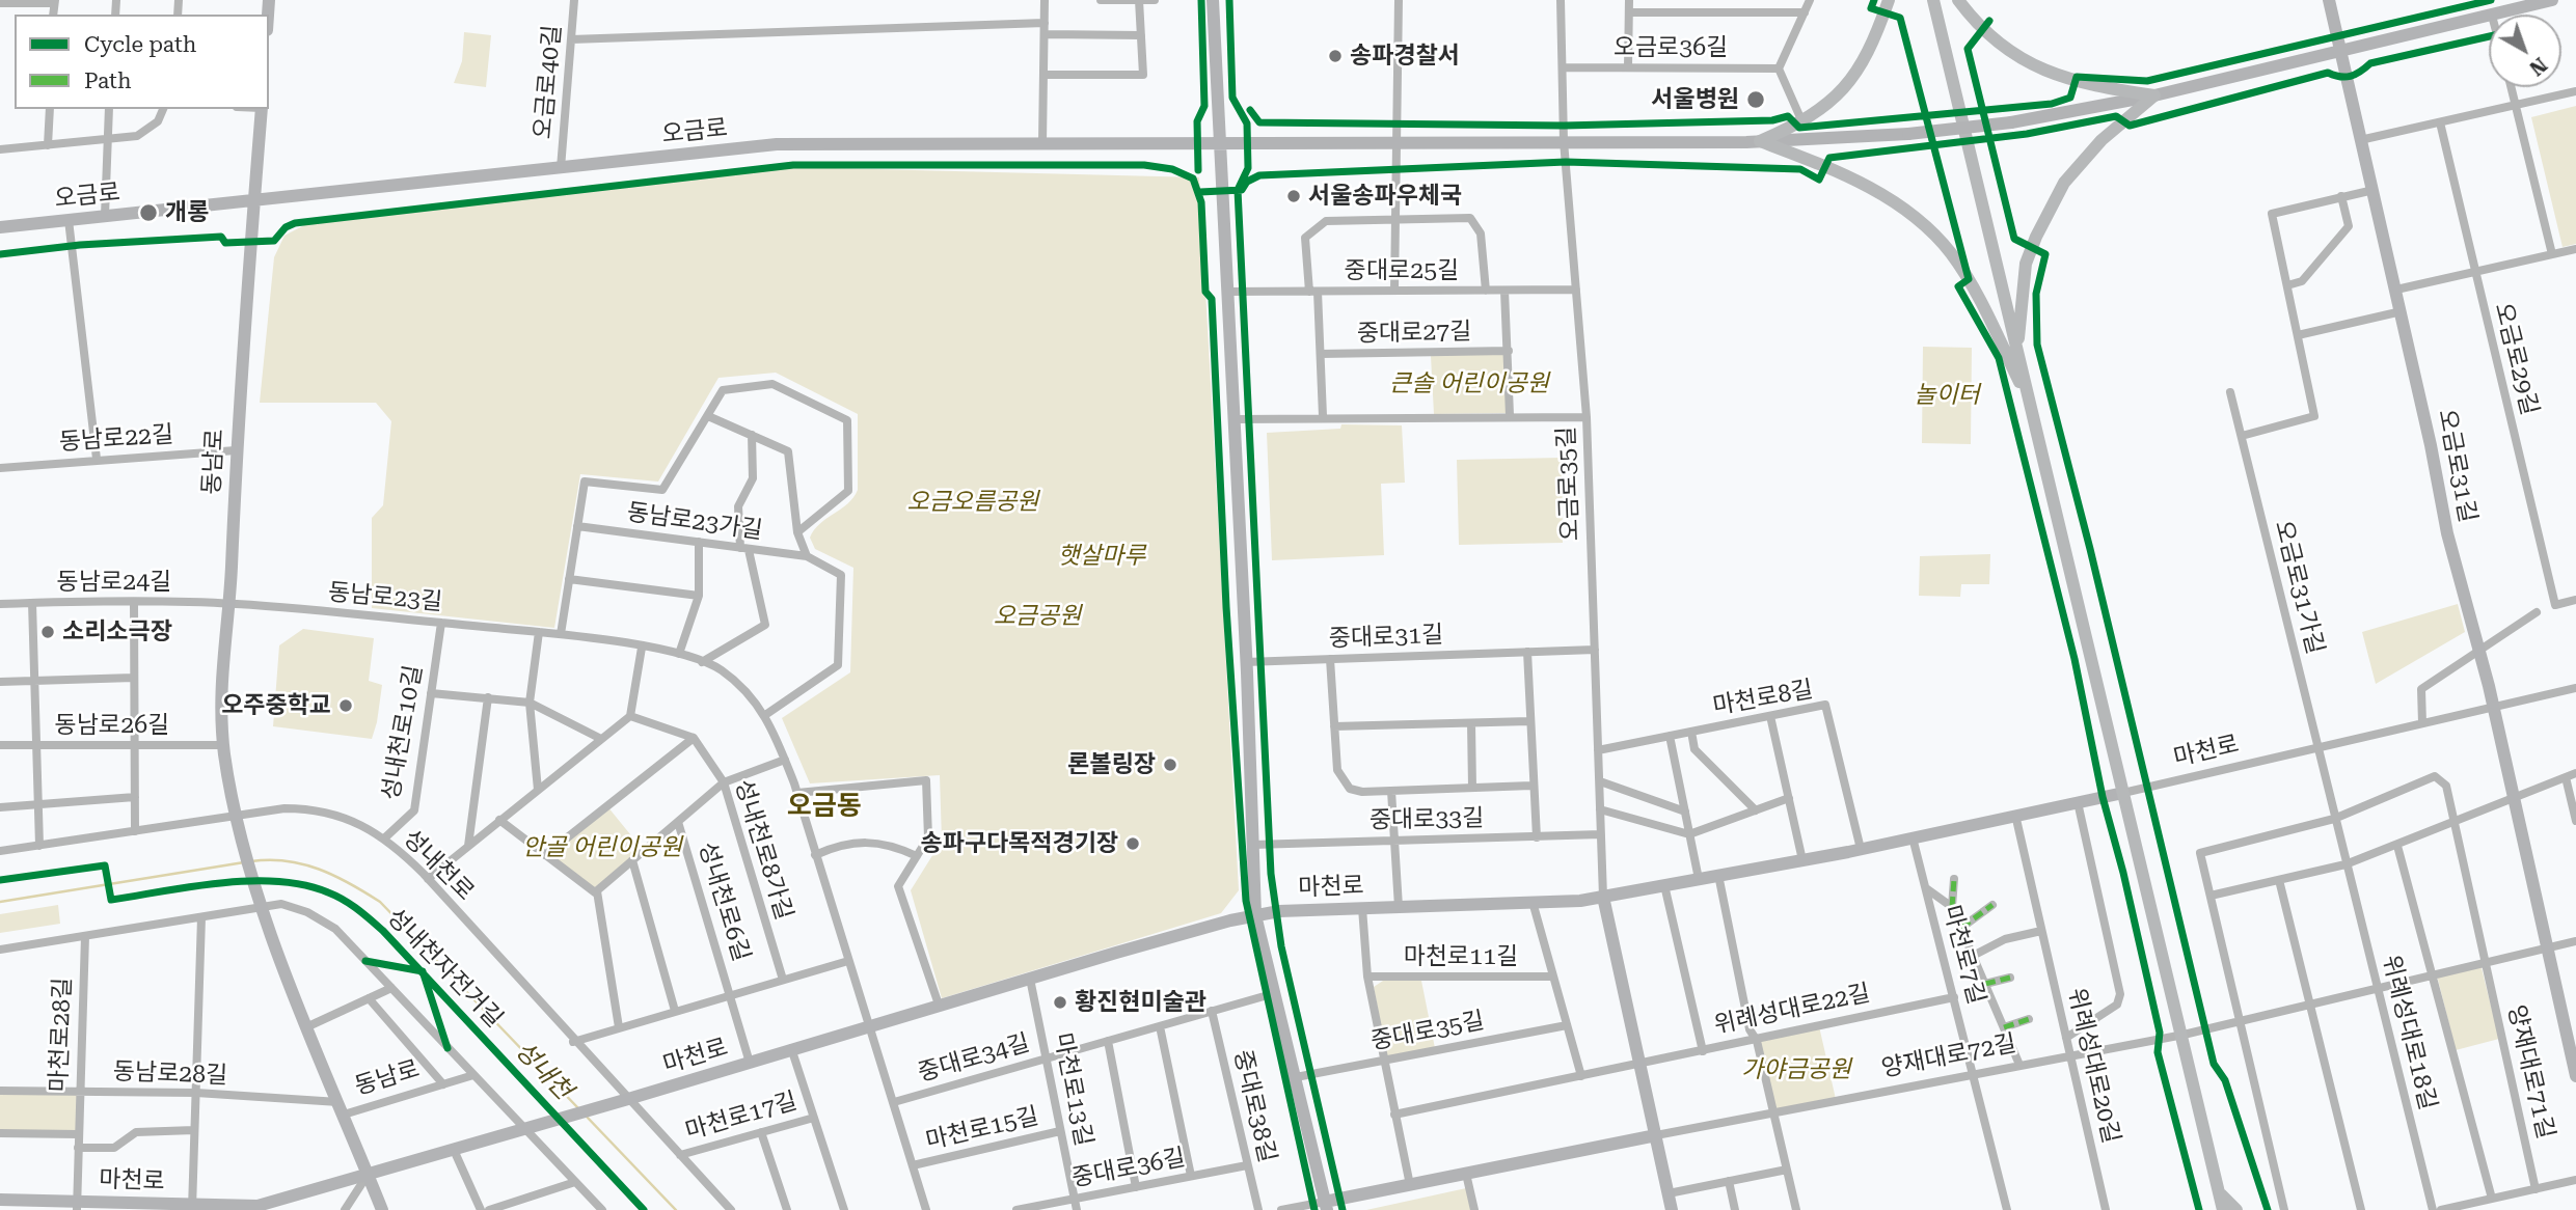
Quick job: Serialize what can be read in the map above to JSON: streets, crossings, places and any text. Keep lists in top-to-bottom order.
{
  "streets": {
    "main road": [
      "오금로",
      "동남로",
      "오금로31길",
      "마천로",
      "양재대로72길"
    ],
    "street": [
      "오금로36길",
      "오금로40길",
      "중대로25길",
      "중대로27길",
      "오금로29길",
      "동남로22길",
      "오금로35길",
      "동남로23가길",
      "동남로24길",
      "오금로31가길",
      "동남로23길",
      "중대로31길",
      "마천로8길",
      "동남로26길",
      "성내천로10길",
      "중대로33길",
      "성내천로8가길",
      "성내천로",
      "성내천로6길",
      "마천로7길",
      "마천로11길",
      "위례성대로22길",
      "중대로35길",
      "위례성대로18길",
      "마천로28길",
      "중대로34길",
      "위례성대로20길",
      "양재대로71길",
      "동남로28길",
      "마천로13길",
      "중대로38길",
      "마천로17길",
      "마천로15길",
      "중대로36길"
    ],
    "cycle path": ["성내천자전거길"]
  },
  "crossings": [
    ["오금로40길", "오금로"],
    ["오금로", "동남로"],
    ["오금로", "오금로31길"],
    ["오금로", "오금로35길"],
    ["중대로25길", "중대로27길"],
    ["중대로25길", "오금로35길"],
    ["동남로22길", "동남로"],
    ["동남로", "동남로24길"],
    ["동남로", "동남로23길"],
    ["동남로", "동남로26길"],
    ["동남로", "마천로"],
    ["동남로", "성내천로"],
    ["동남로", "동남로28길"],
    ["오금로31길", "마천로"],
    ["오금로35길", "중대로31길"],
    ["오금로35길", "마천로8길"],
    ["오금로35길", "마천로"],
    ["오금로35길", "중대로33길"],
    ["동남로23가길", "동남로23길"],
    ["동남로24길", "동남로23길"],
    ["오금로31가길", "마천로"],
    ["오금로31가길", "위례성대로18길"],
    ["동남로23길", "성내천로10길"],
    ["동남로23길", "마천로"],
    ["동남로23길", "성내천로6길"],
    ["동남로23길", "마천로15길"],
    ["마천로8길", "마천로"],
    ["성내천로10길", "성내천로"],
    ["마천로", "중대로33길"],
    ["마천로", "성내천로"],
    ["마천로", "성내천로6길"],
    ["마천로", "마천로7길"],
    ["마천로", "위례성대로18길"],
    ["마천로", "마천로28길"],
    ["마천로", "위례성대로20길"],
    ["마천로", "마천로13길"],
    ["마천로", "마천로17길"],
    ["마천로", "마천로15길"],
    ["성내천로8가길", "성내천로6길"],
    ["성내천로", "성내천로6길"],
    ["성내천로", "마천로17길"],
    ["마천로7길", "위례성대로22길"],
    ["마천로7길", "양재대로72길"],
    ["마천로28길", "동남로28길"],
    ["양재대로72길", "위례성대로20길"],
    ["중대로34길", "마천로13길"],
    ["중대로34길", "중대로38길"],
    ["중대로34길", "마천로15길"],
    ["마천로13길", "마천로15길"],
    ["마천로13길", "중대로36길"],
    ["중대로38길", "중대로36길"]
  ],
  "districts": ["오금동"],
  "water": ["성내천"],
  "parks": [
    "큰솔 어린이공원",
    "놀이터",
    "오금오름공원",
    "햇살마루",
    "오금공원",
    "안골 어린이공원",
    "가야금공원"
  ],
  "places": [
    "송파경찰서",
    "서울병원",
    "서울송파우체국",
    "개롱",
    "소리소극장",
    "오주중학교",
    "론볼링장",
    "송파구다목적경기장",
    "황진현미술관"
  ],
  "legend": ["Cycle path", "Path"],
  "north": "bottom right"
}
